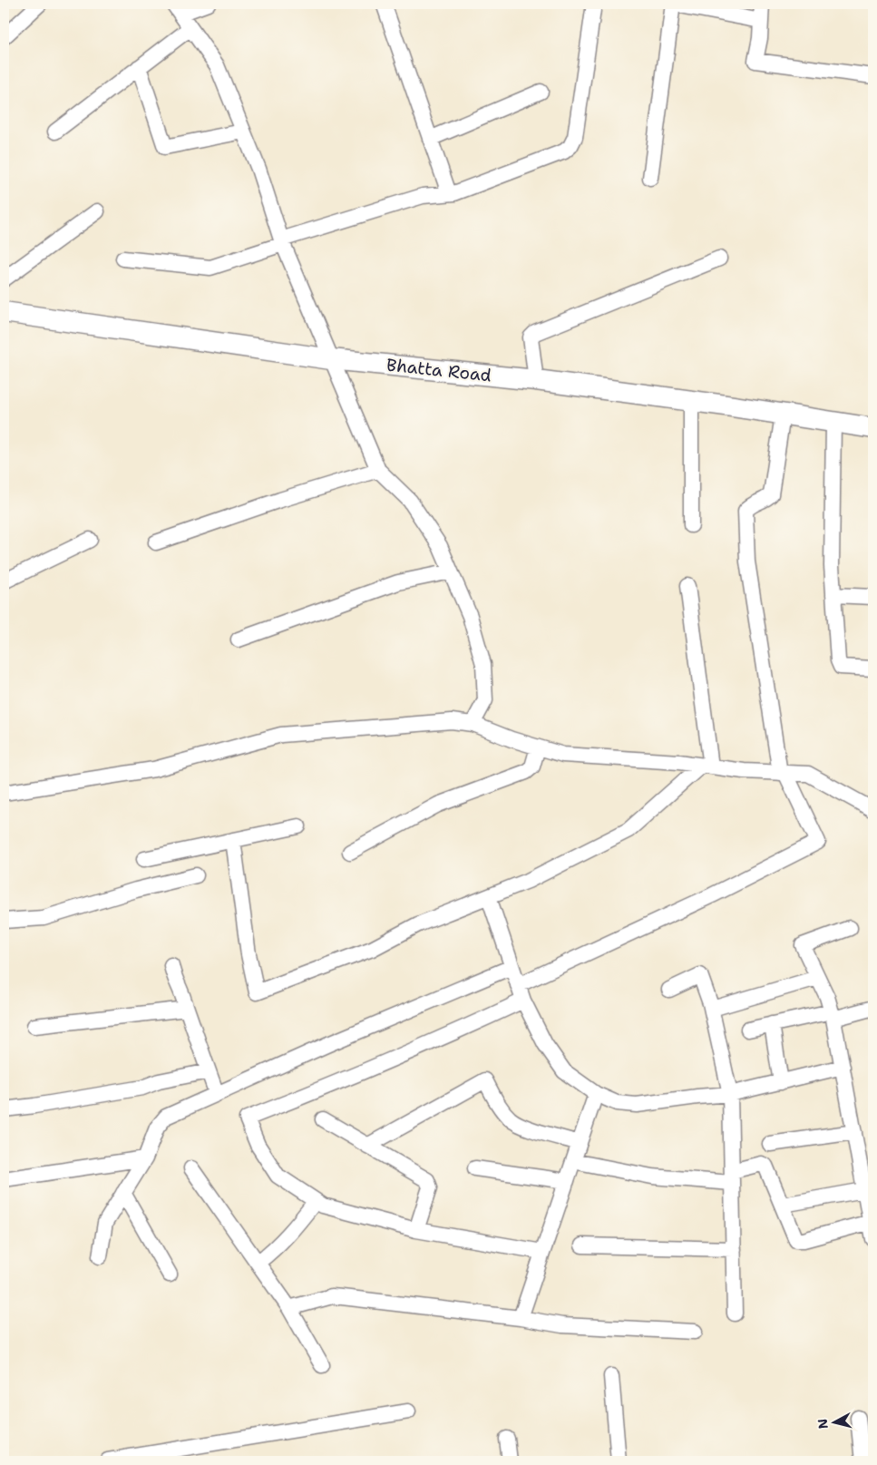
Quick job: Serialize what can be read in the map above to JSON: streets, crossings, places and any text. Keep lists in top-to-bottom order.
{
  "streets": {
    "main road": ["Bhatta Road"]
  },
  "north": "left"
}
